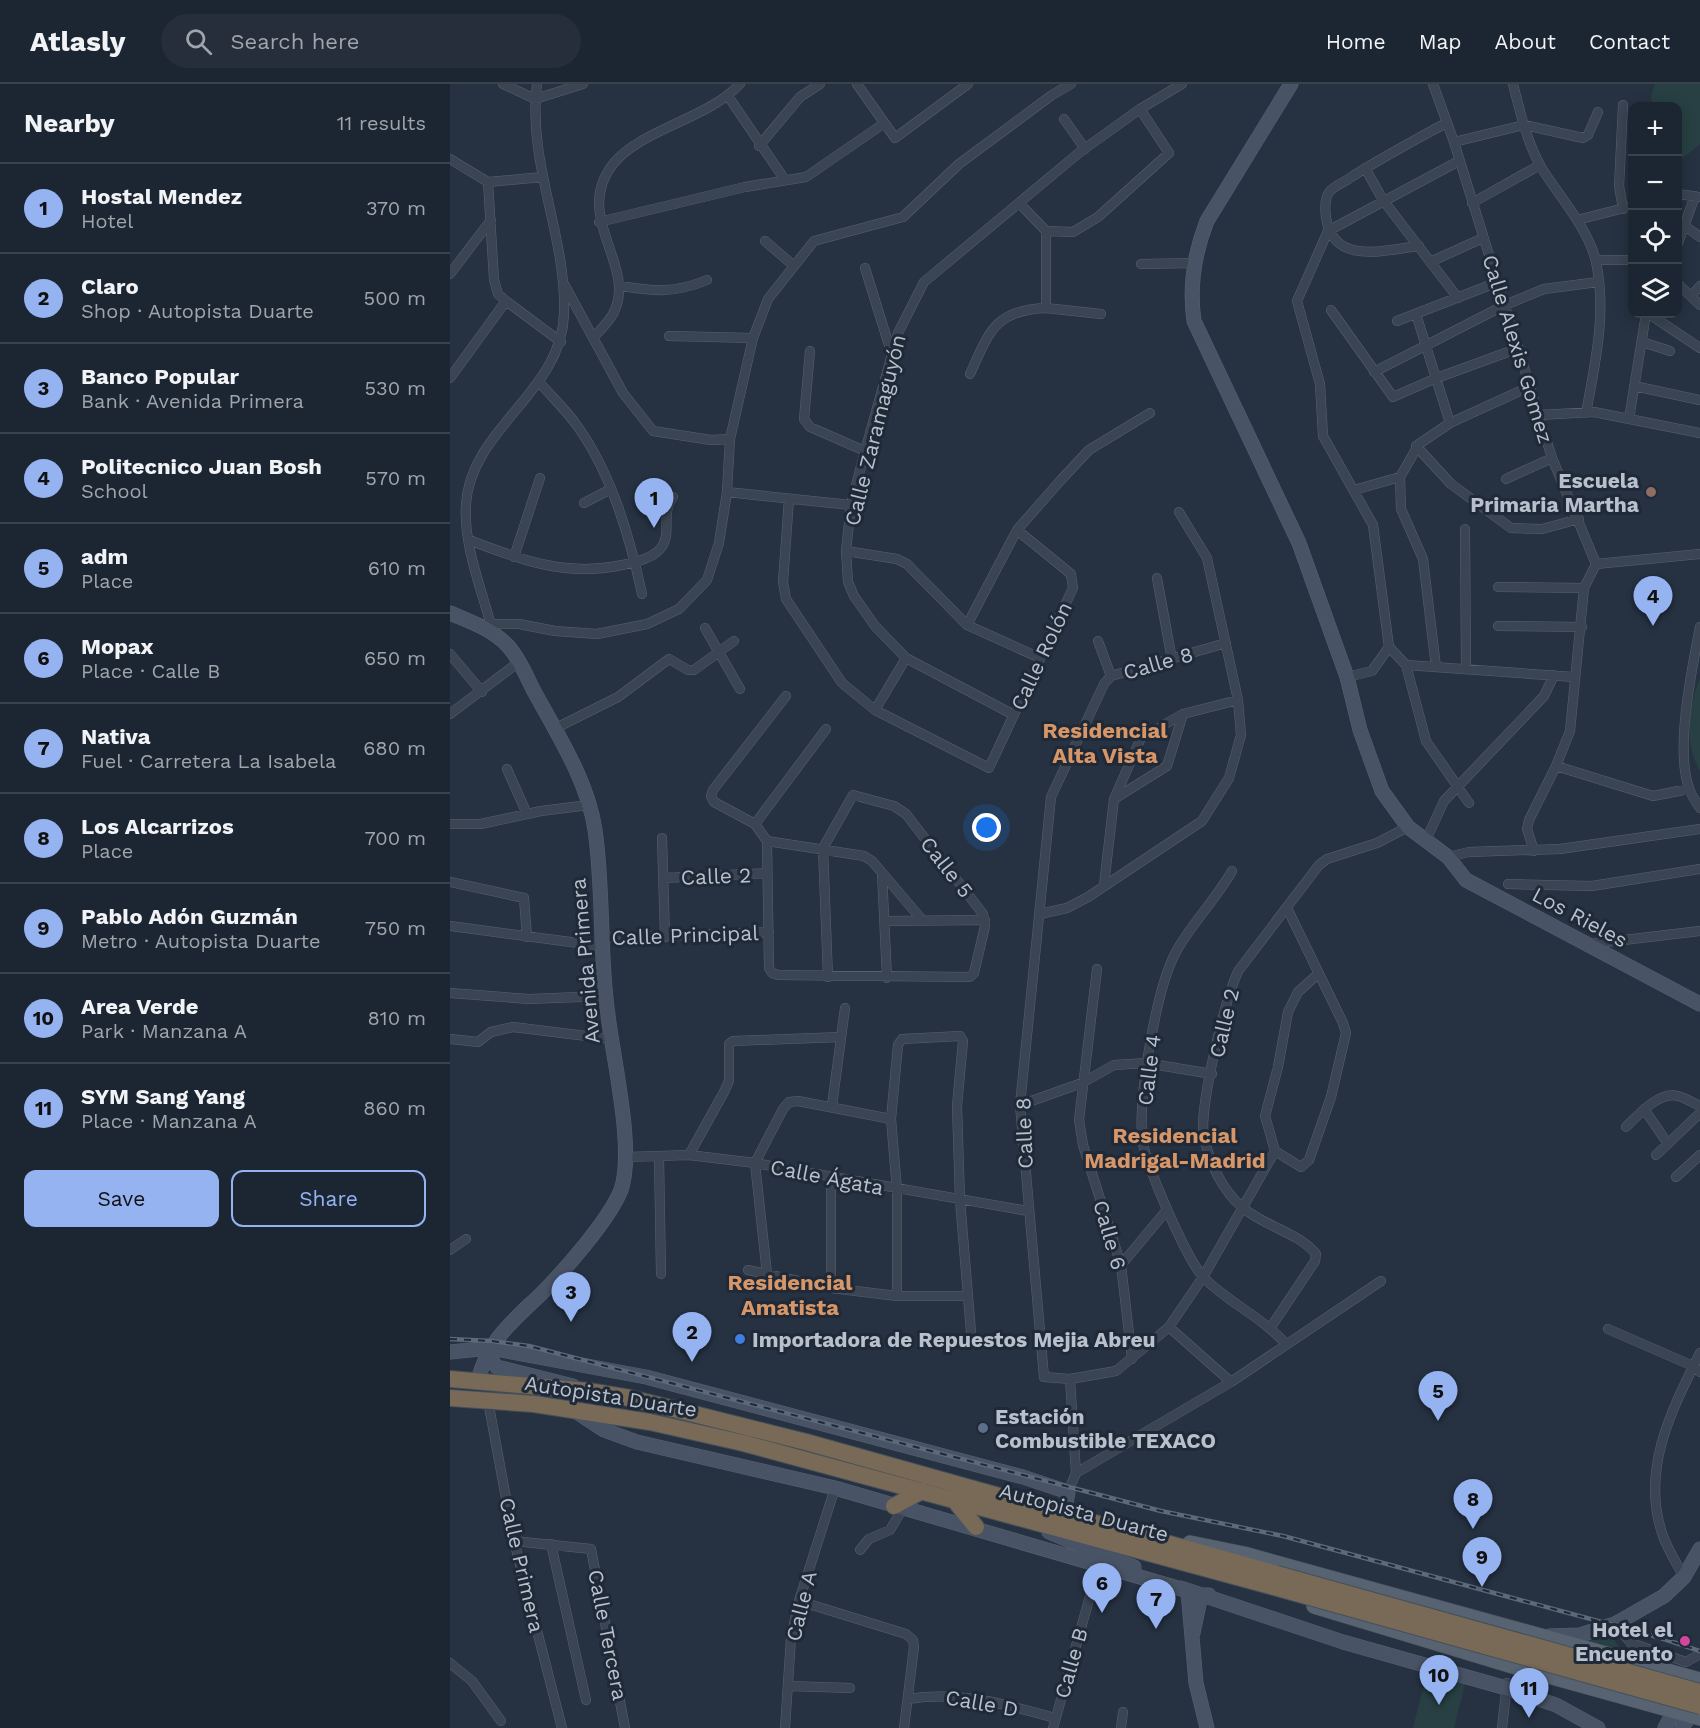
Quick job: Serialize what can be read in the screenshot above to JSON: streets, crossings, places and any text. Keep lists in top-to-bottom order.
{
  "streets": {
    "highway": ["Autopista Duarte"],
    "street": [
      "Calle Alexis Gomez",
      "Calle Zaramaguyón",
      "Calle Rolón",
      "Calle 8",
      "Calle 5",
      "Calle 2",
      "Los Rieles",
      "Calle Principal",
      "Avenida Primera",
      "Calle 4",
      "Calle Ágata",
      "Calle 6",
      "Calle Primera",
      "Calle A",
      "Calle Tercera",
      "Calle B",
      "Calle D"
    ]
  },
  "crossings": [
    ["Calle Zaramaguyón", "Calle Rolón"],
    ["Calle 8", "Calle 2"],
    ["Calle 8", "Calle 4"],
    ["Calle 8", "Calle Ágata"],
    ["Calle 8", "Calle 6"],
    ["Calle 2", "Los Rieles"],
    ["Calle 2", "Calle 4"],
    ["Calle Principal", "Avenida Primera"],
    ["Avenida Primera", "Calle Ágata"],
    ["Avenida Primera", "Autopista Duarte"],
    ["Autopista Duarte", "Calle Primera"],
    ["Calle Primera", "Calle Tercera"],
    ["Calle B", "Calle D"]
  ],
  "districts": ["Residencial Alta Vista", "Residencial Madrigal-Madrid", "Residencial Amatista"],
  "places": [
    "Escuela Primaria Martha",
    "Importadora de Repuestos Mejia Abreu",
    "Estación Combustible TEXACO",
    "Hotel el Encuento"
  ],
  "page": {
    "header": "Atlasly",
    "search": "Search here",
    "nav": [
      "Home",
      "Map",
      "About",
      "Contact"
    ],
    "heading": ["Nearby", "11 results"],
    "map_buttons": ["+", "−"],
    "list": [
      {
        "mark": "1",
        "name": "Hostal Mendez",
        "note": "Hotel",
        "value": "370 m"
      },
      {
        "mark": "2",
        "name": "Claro",
        "note": "Shop · Autopista Duarte",
        "value": "500 m"
      },
      {
        "mark": "3",
        "name": "Banco Popular",
        "note": "Bank · Avenida Primera",
        "value": "530 m"
      },
      {
        "mark": "4",
        "name": "Politecnico Juan Bosh",
        "note": "School",
        "value": "570 m"
      },
      {
        "mark": "5",
        "name": "adm",
        "note": "Place",
        "value": "610 m"
      },
      {
        "mark": "6",
        "name": "Mopax",
        "note": "Place · Calle B",
        "value": "650 m"
      },
      {
        "mark": "7",
        "name": "Nativa",
        "note": "Fuel · Carretera La Isabela",
        "value": "680 m"
      },
      {
        "mark": "8",
        "name": "Los Alcarrizos",
        "note": "Place",
        "value": "700 m"
      },
      {
        "mark": "9",
        "name": "Pablo Adón Guzmán",
        "note": "Metro · Autopista Duarte",
        "value": "750 m"
      },
      {
        "mark": "10",
        "name": "Area Verde",
        "note": "Park · Manzana A",
        "value": "810 m"
      },
      {
        "mark": "11",
        "name": "SYM Sang Yang",
        "note": "Place · Manzana A",
        "value": "860 m"
      }
    ],
    "pins": [
      "1",
      "4",
      "3",
      "2",
      "5",
      "8",
      "9",
      "6",
      "7",
      "10",
      "11"
    ],
    "buttons": ["Save", "Share"]
  }
}
